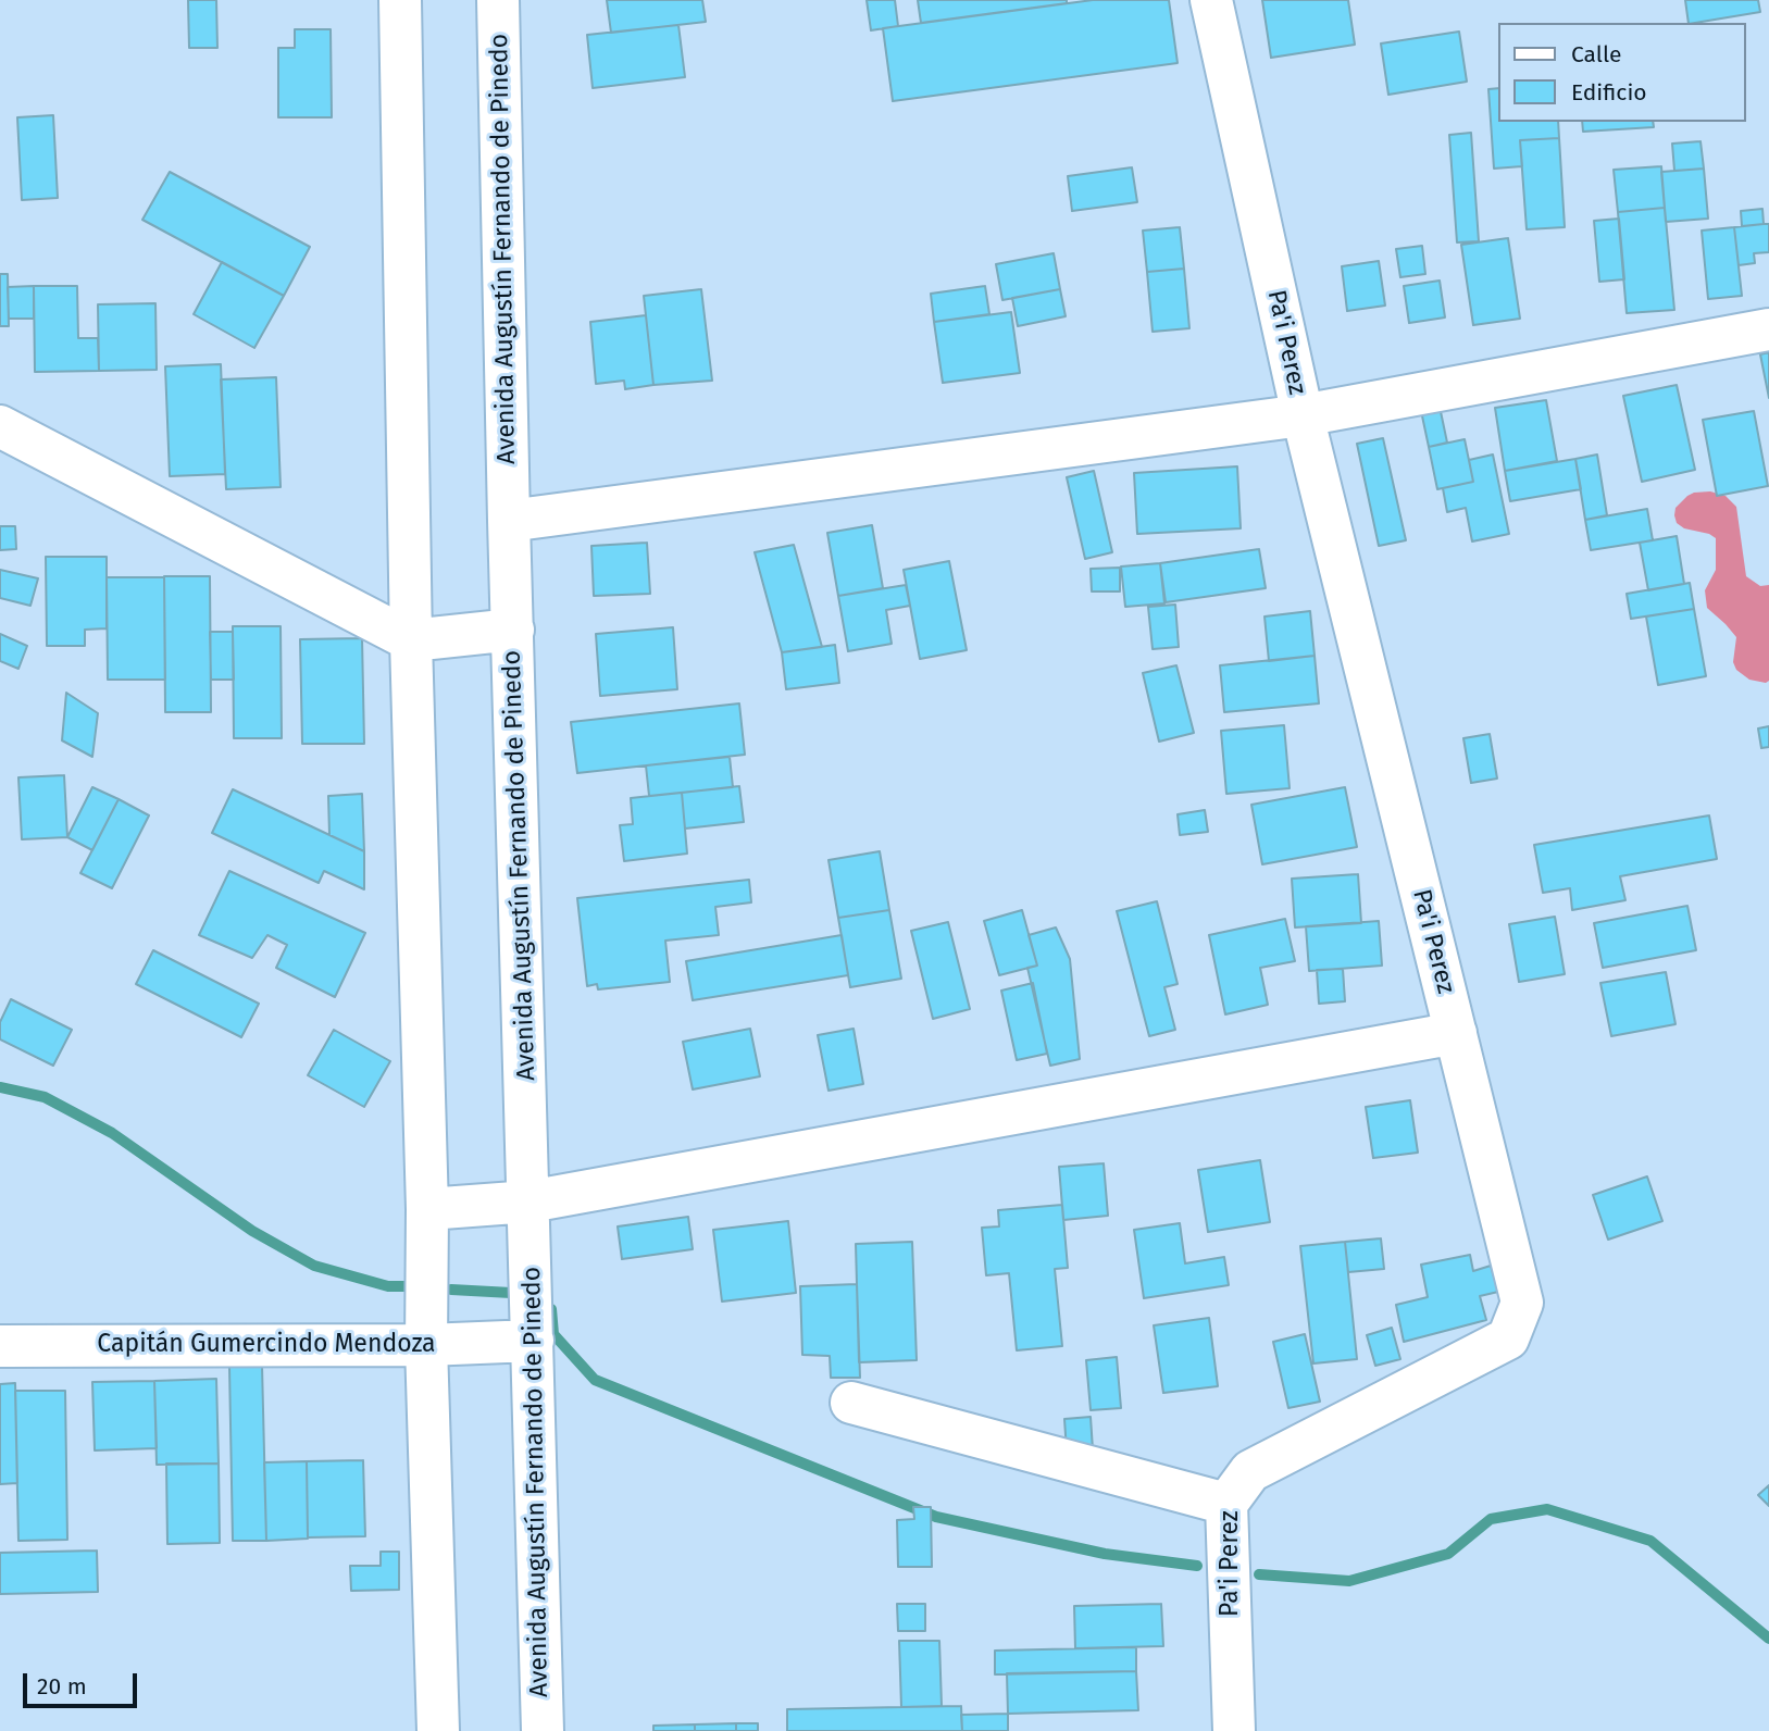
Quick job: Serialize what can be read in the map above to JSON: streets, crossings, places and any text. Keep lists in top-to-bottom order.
{
  "streets": {
    "street": ["Avenida Augustín Fernando de Pinedo", "Pa'i Perez", "Capitán Gumercindo Mendoza"]
  },
  "crossings": [
    ["Avenida Augustín Fernando de Pinedo", "Capitán Gumercindo Mendoza"]
  ],
  "legend": ["Calle", "Edificio"],
  "scale_bar": "20 m"
}
